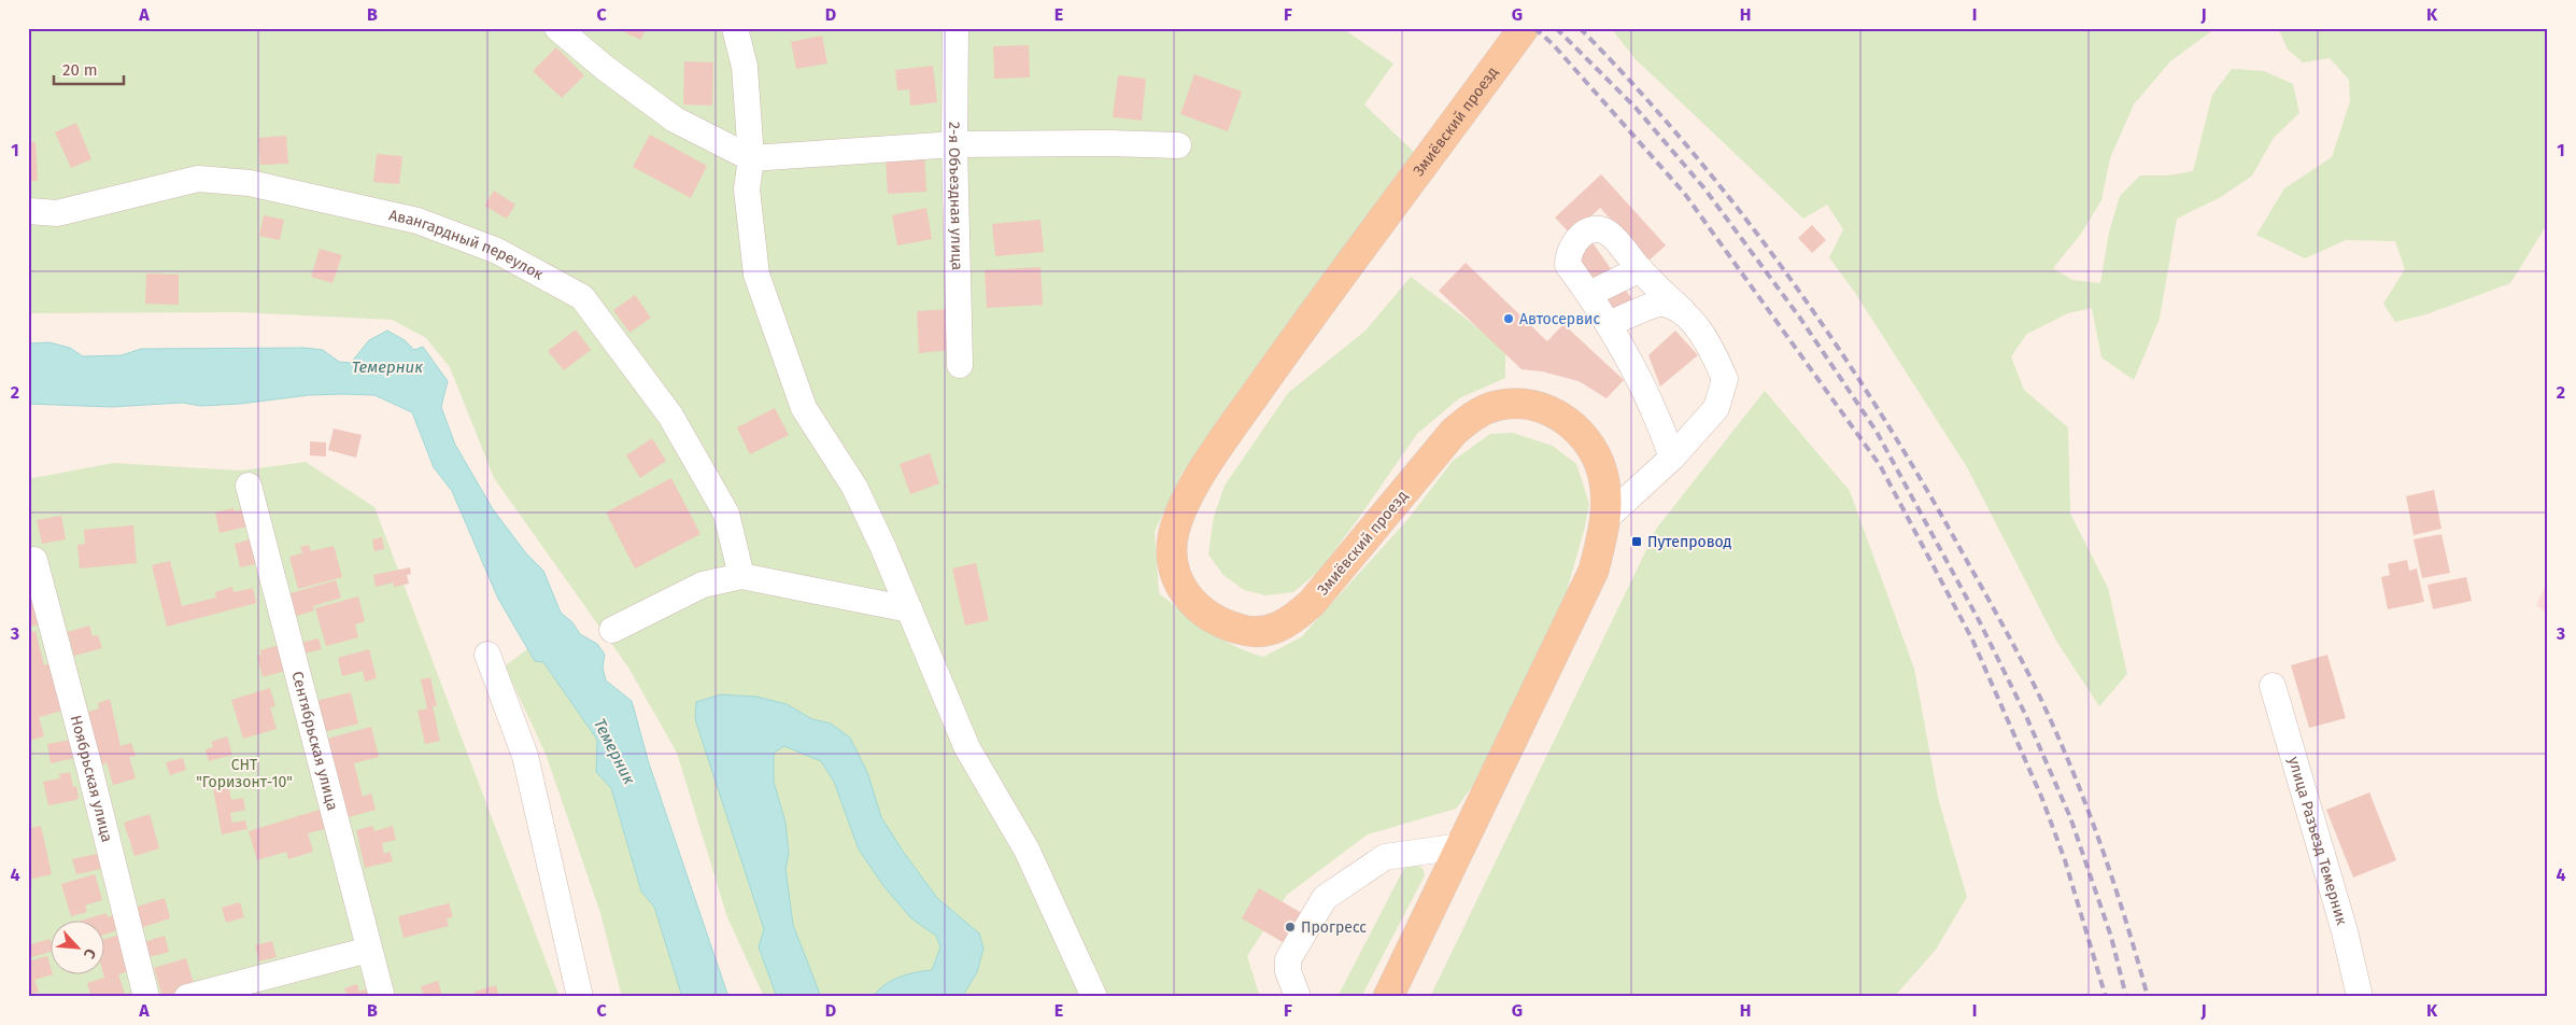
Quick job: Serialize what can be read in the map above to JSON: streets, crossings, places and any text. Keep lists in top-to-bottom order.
{
  "streets": {
    "main road": ["Змиёвский проезд"],
    "street": [
      "2-я Объездная улица",
      "Авангардный переулок",
      "Сентябрьская улица",
      "Ноябрьская улица",
      "улица Разъезд Темерник"
    ]
  },
  "water": ["Темерник"],
  "parks": ["СНТ \"Горизонт-10\""],
  "places": {
    "other": ["Автосервис", "Прогресс"],
    "transit": ["Путепровод"]
  },
  "scale_bar": "20 m",
  "north": "bottom right",
  "grid": {
    "columns": [
      "A",
      "B",
      "C",
      "D",
      "E",
      "F",
      "G",
      "H",
      "I",
      "J",
      "K"
    ],
    "rows": [
      "1",
      "2",
      "3",
      "4"
    ]
  }
}
